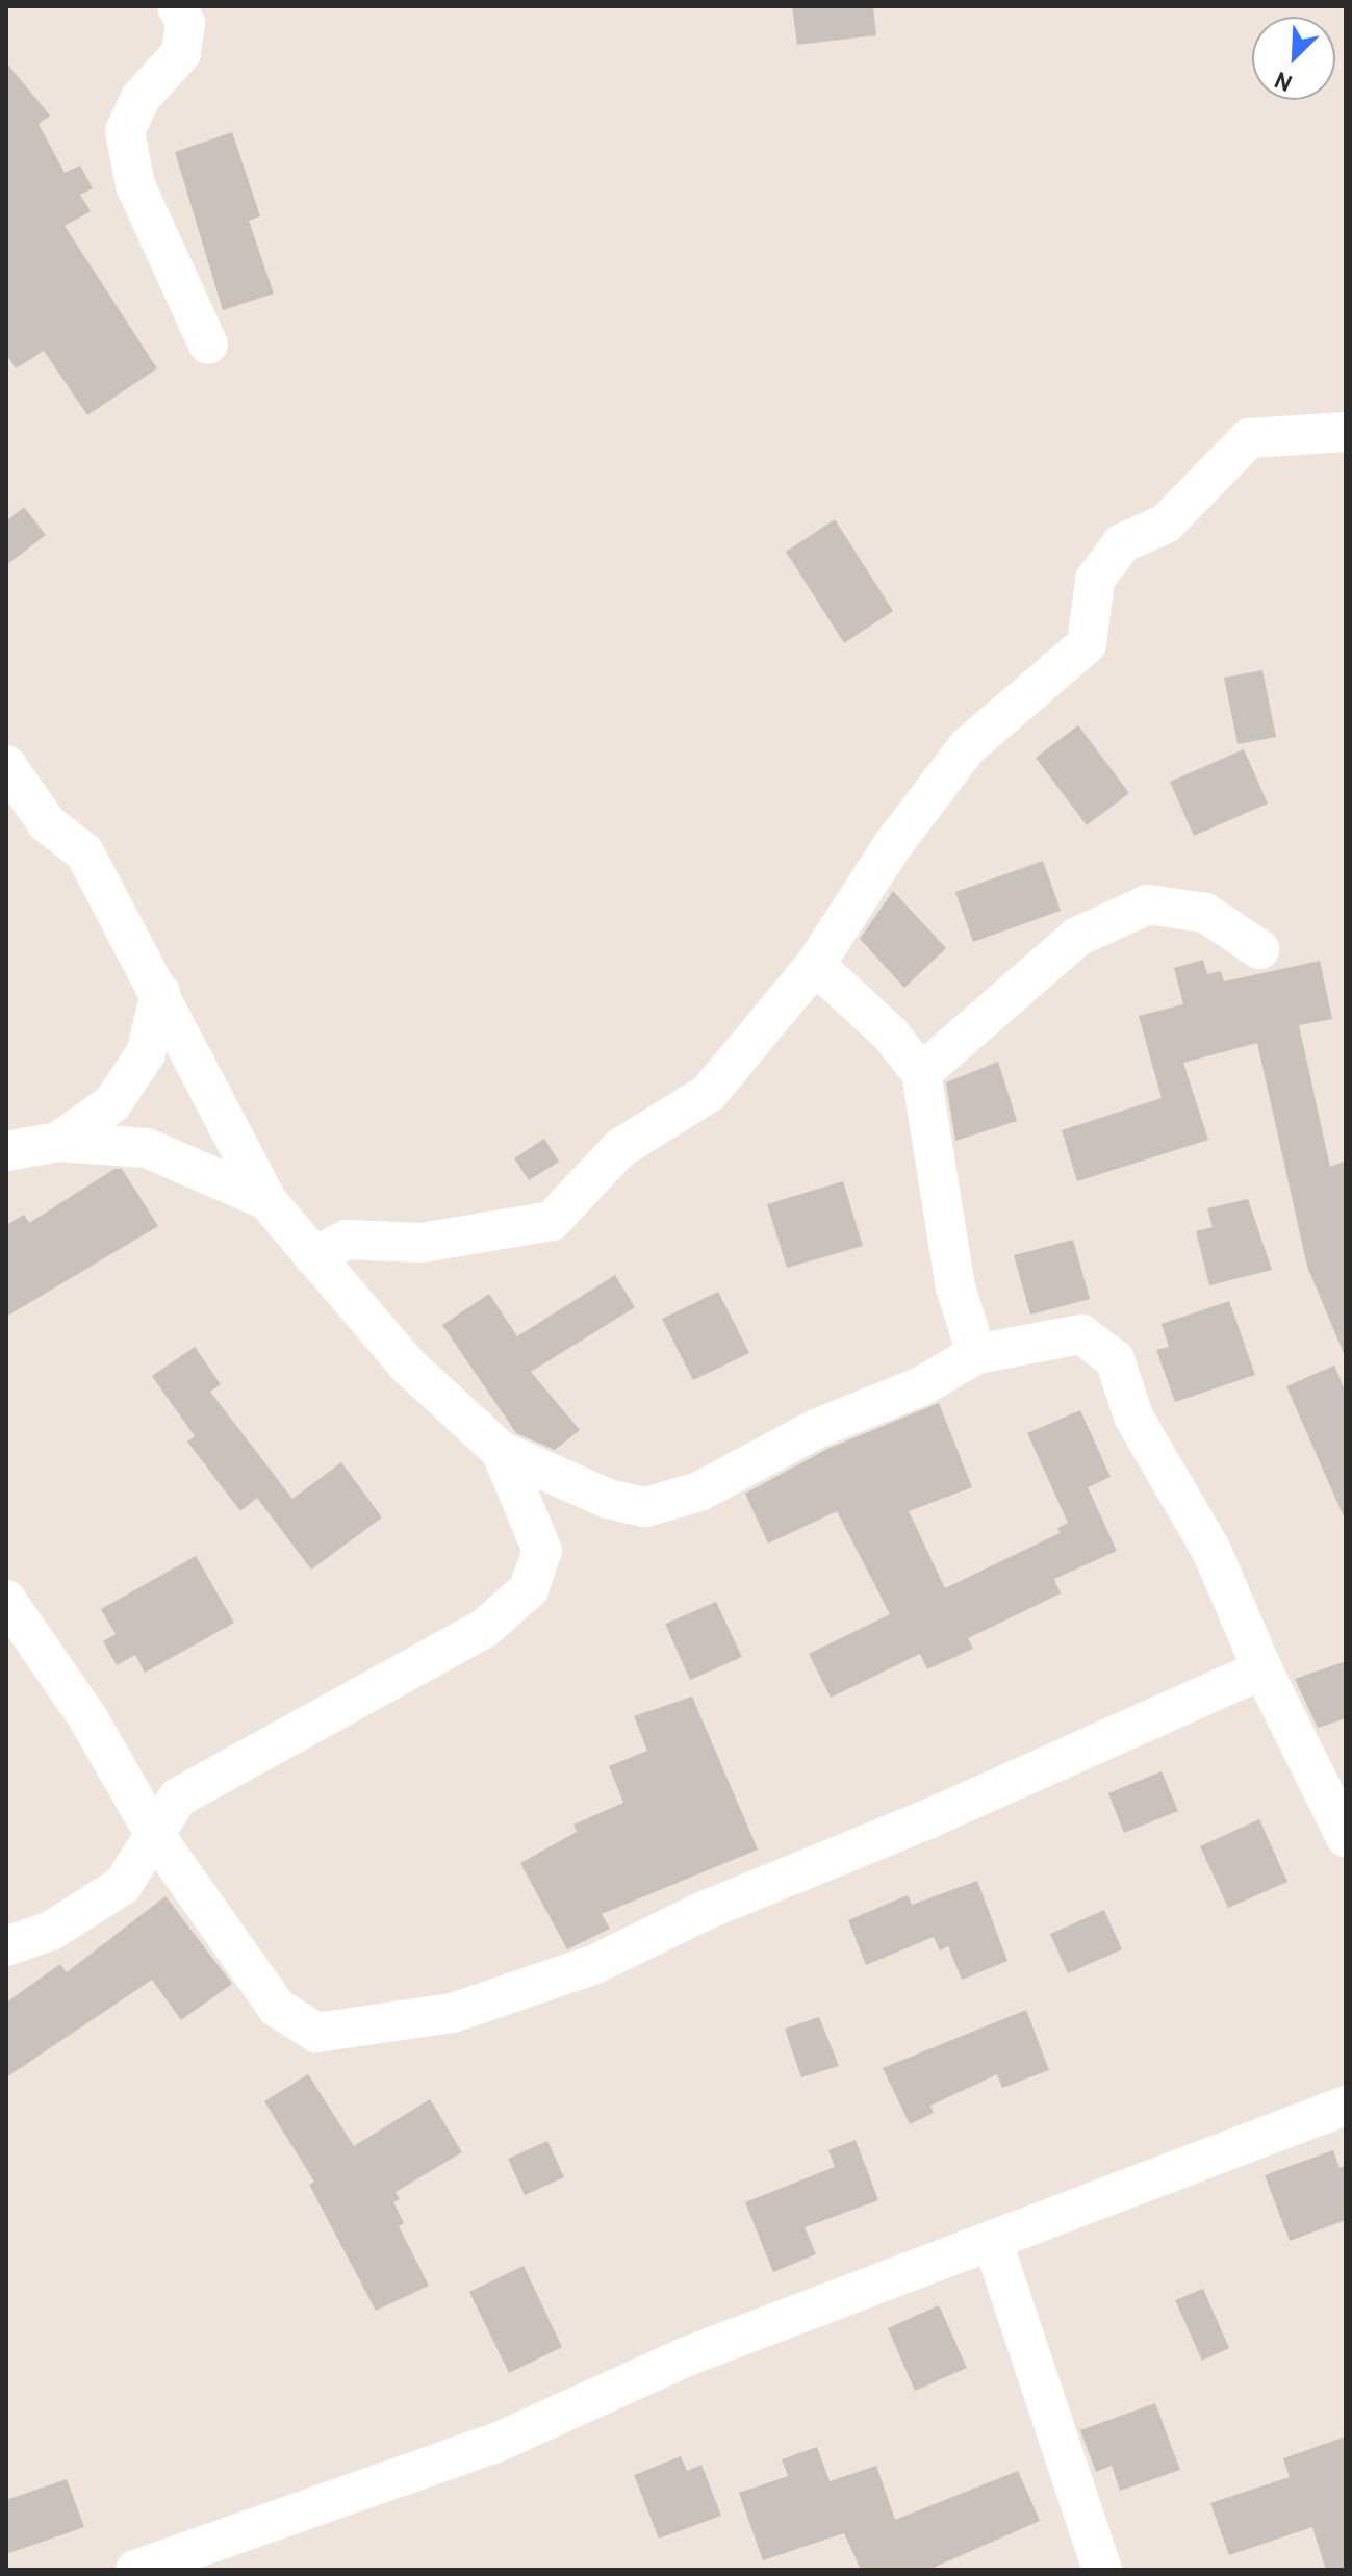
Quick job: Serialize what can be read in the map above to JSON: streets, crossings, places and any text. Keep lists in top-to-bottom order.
{
  "north": "bottom left"
}
